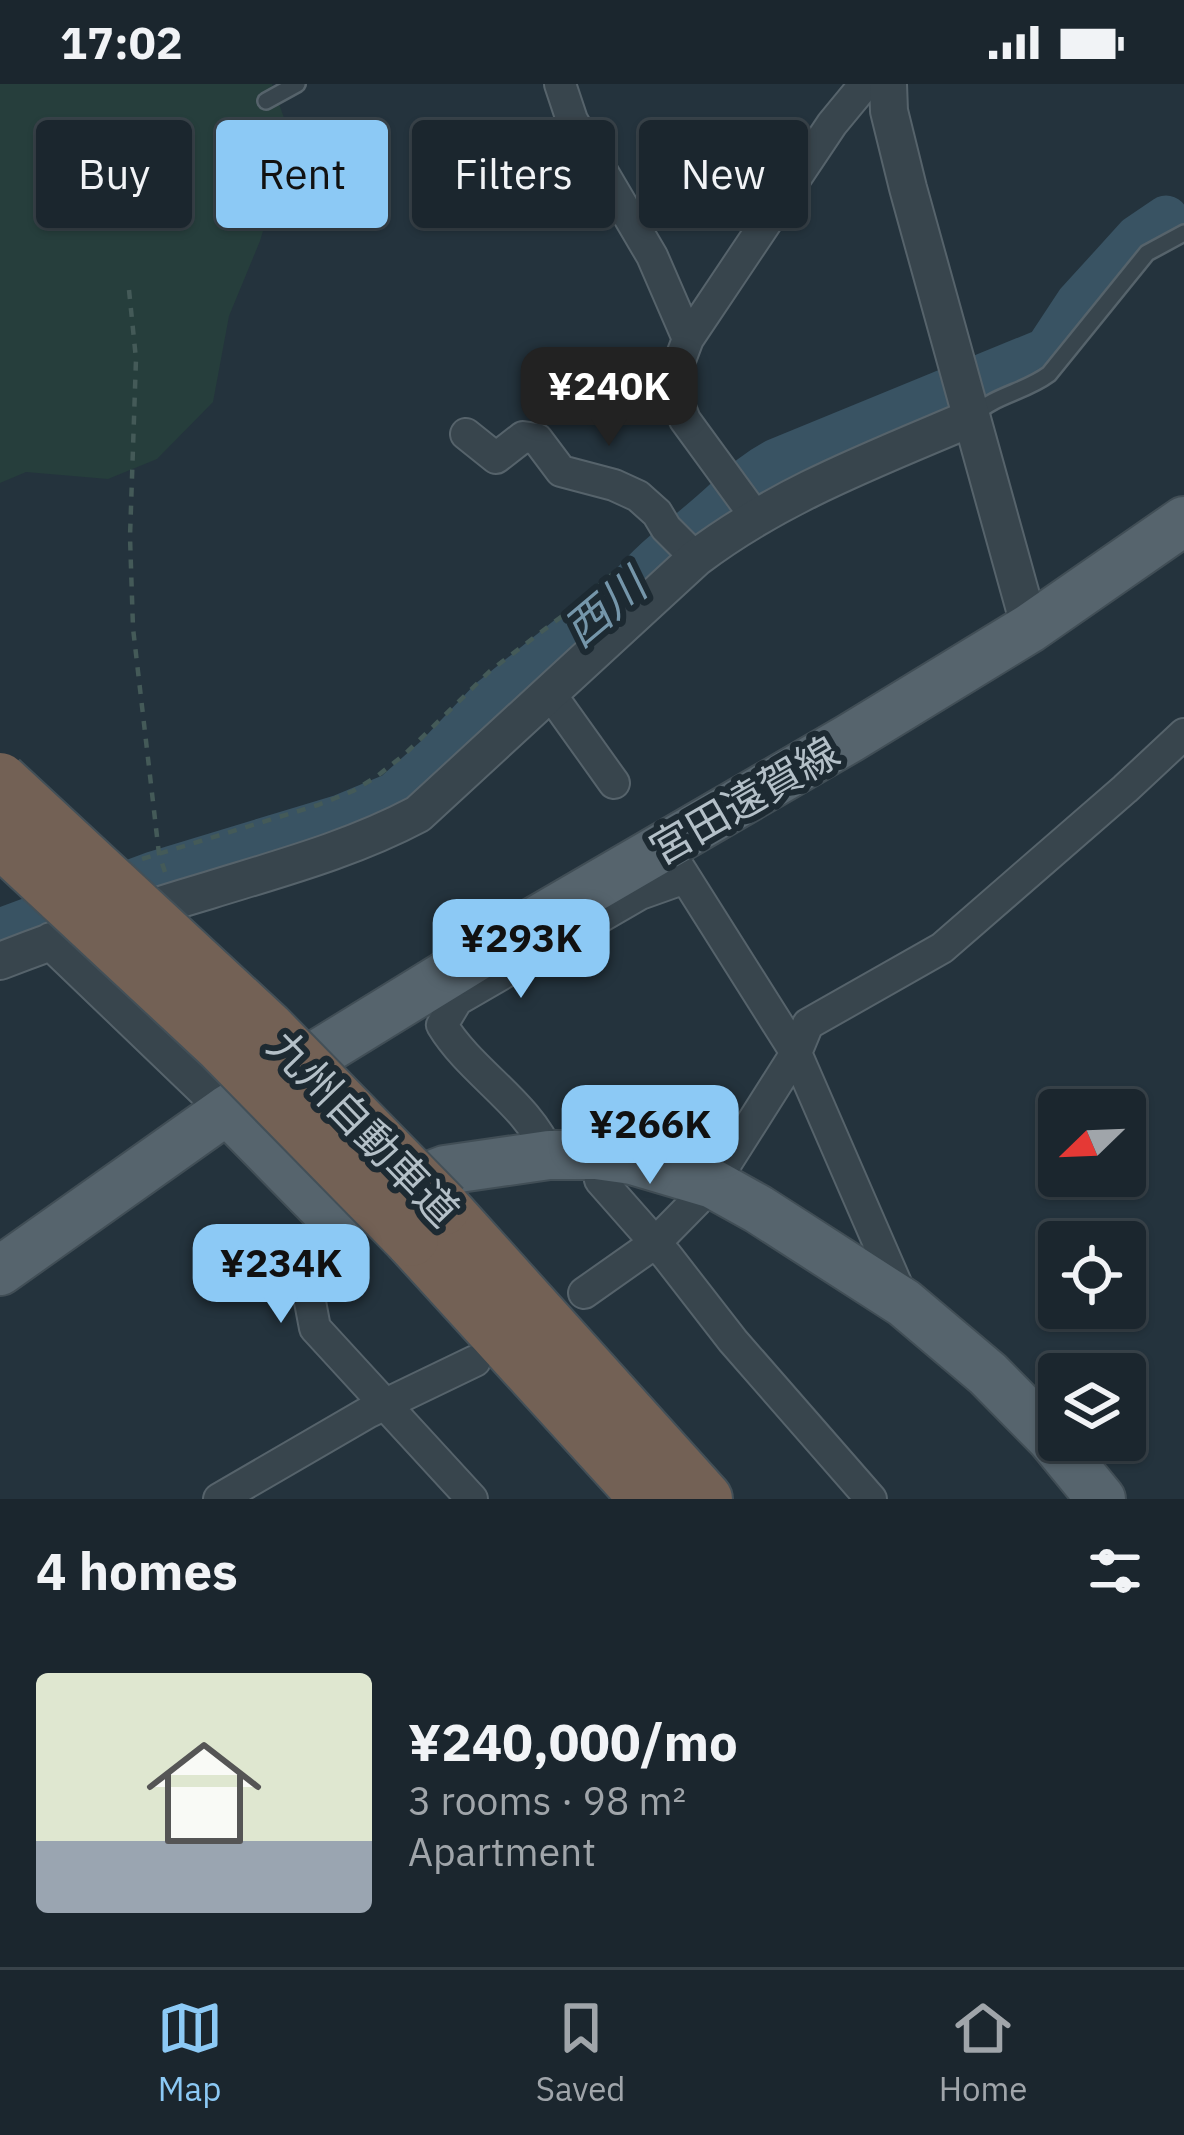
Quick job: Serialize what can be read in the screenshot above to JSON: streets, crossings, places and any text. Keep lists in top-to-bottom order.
{
  "streets": {
    "highway": ["九州自動車道"],
    "main road": ["宮田遠賀線"]
  },
  "water": ["西川"],
  "north": "bottom left",
  "page": {
    "status": "17:02",
    "chip": [
      "Buy",
      "Rent",
      "Filters",
      "New"
    ],
    "price": [
      "¥240K",
      "¥293K",
      "¥266K",
      "¥234K"
    ],
    "heading": "4 homes",
    "list": [
      {
        "name": "¥240,000/mo",
        "note": "3 rooms · 98 m² · Apartment"
      }
    ],
    "tabs": ["Map", "Saved", "Home"]
  }
}
